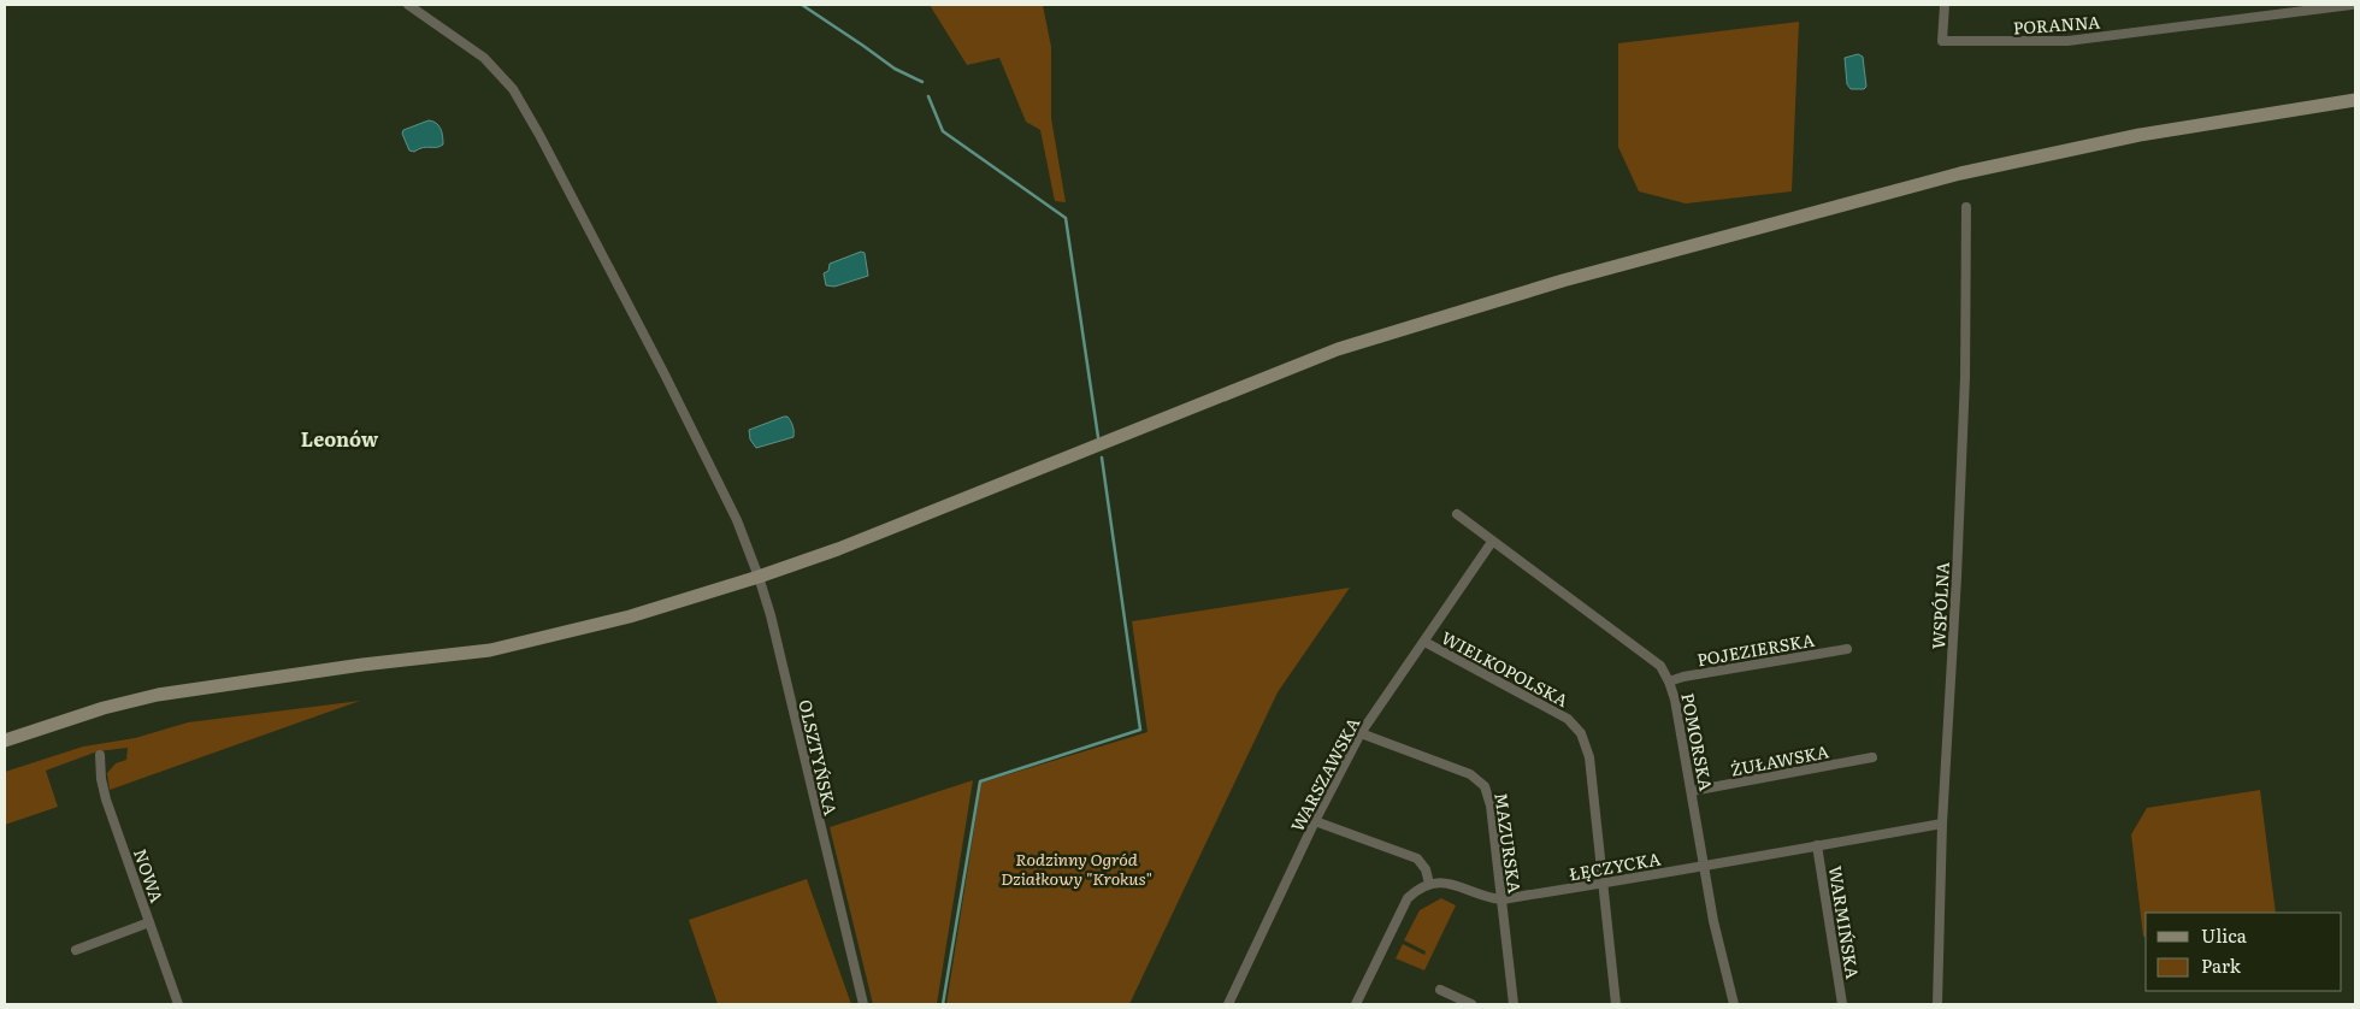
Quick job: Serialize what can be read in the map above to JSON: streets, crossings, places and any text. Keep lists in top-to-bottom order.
{
  "streets": {
    "street": [
      "PORANNA",
      "WSPÓLNA",
      "POJEZIERSKA",
      "WIELKOPOLSKA",
      "POMORSKA",
      "OLSZTYŃSKA",
      "ŻUŁAWSKA",
      "WARSZAWSKA",
      "MAZURSKA",
      "ŁĘCZYCKA",
      "NOWA",
      "WARMIŃSKA"
    ]
  },
  "crossings": [
    ["WSPÓLNA", "ŁĘCZYCKA"],
    ["POJEZIERSKA", "POMORSKA"],
    ["WIELKOPOLSKA", "WARSZAWSKA"],
    ["WIELKOPOLSKA", "ŁĘCZYCKA"],
    ["POMORSKA", "ŻUŁAWSKA"],
    ["POMORSKA", "WARSZAWSKA"],
    ["POMORSKA", "ŁĘCZYCKA"],
    ["WARSZAWSKA", "MAZURSKA"],
    ["MAZURSKA", "ŁĘCZYCKA"],
    ["ŁĘCZYCKA", "WARMIŃSKA"]
  ],
  "districts": ["Leonów"],
  "parks": ["Rodzinny Ogród Działkowy \"Krokus\""],
  "legend": ["Ulica", "Park"]
}
